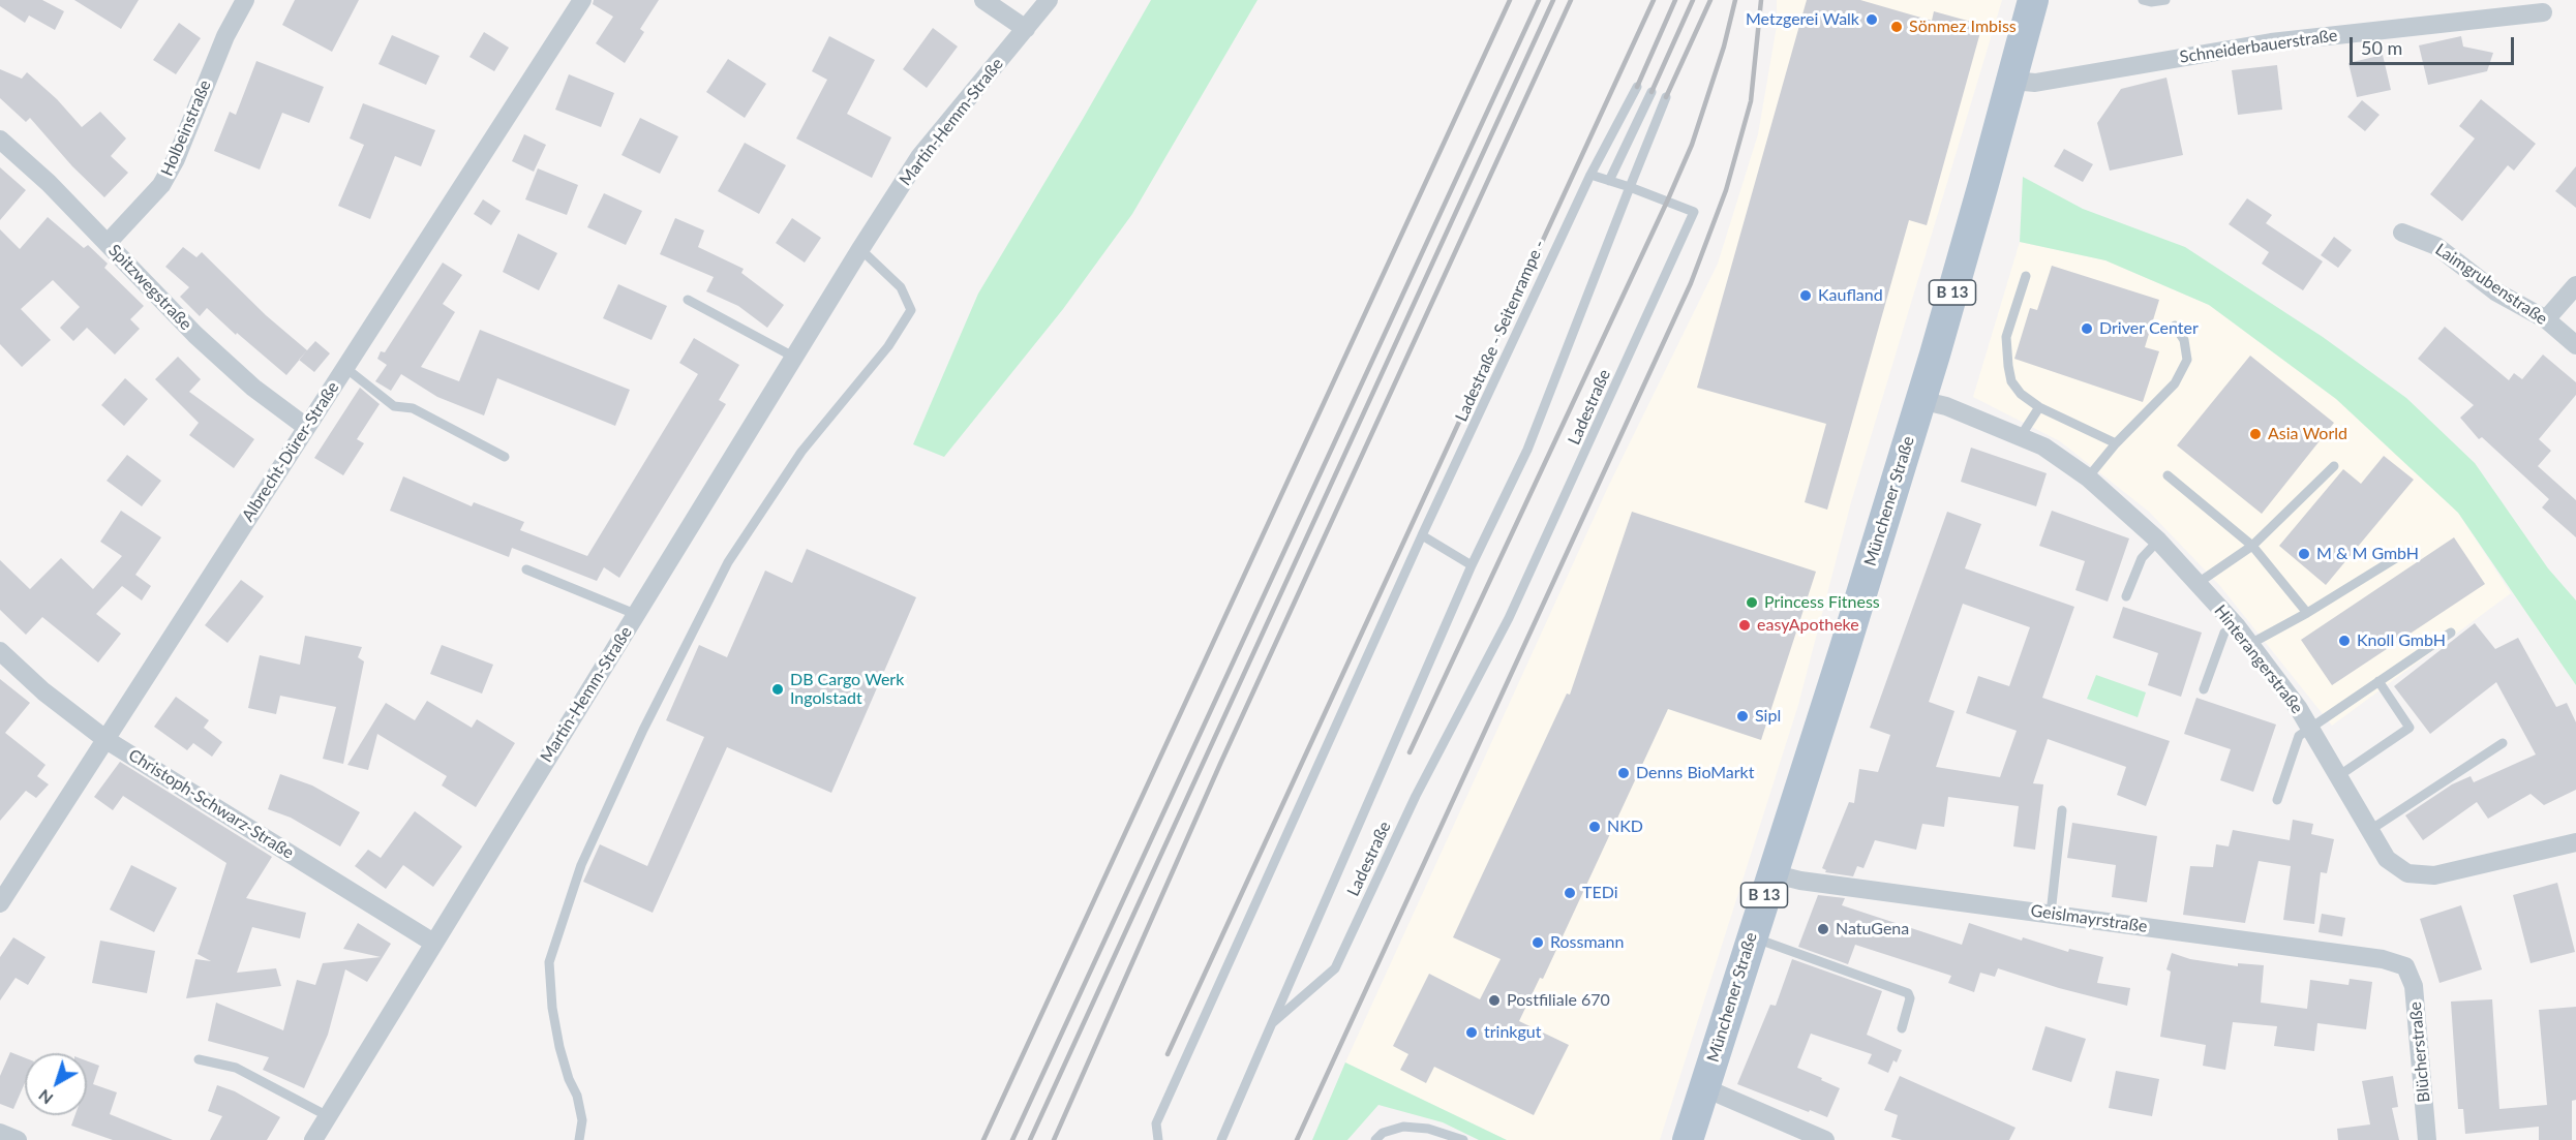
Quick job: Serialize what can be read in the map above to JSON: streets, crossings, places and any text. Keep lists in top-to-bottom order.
{
  "streets": {
    "main road": ["B 13", "Münchener Straße"],
    "street": [
      "Schneiderbauerstraße",
      "Martin-Hemm-Straße",
      "Holbeinstraße",
      "Laimgrubenstraße",
      "Spitzwegstraße",
      "Albrecht-Dürer-Straße",
      "Hinterangerstraße",
      "Christoph-Schwarz-Straße",
      "Geislmayrstraße",
      "Blücherstraße"
    ],
    "lane": ["Ladestraße - Seitenrampe -", "Ladestraße"]
  },
  "crossings": [
    ["Schneiderbauerstraße", "Münchener Straße"],
    ["Martin-Hemm-Straße", "Christoph-Schwarz-Straße"],
    ["Holbeinstraße", "Spitzwegstraße"],
    ["Spitzwegstraße", "Albrecht-Dürer-Straße"],
    ["Albrecht-Dürer-Straße", "Christoph-Schwarz-Straße"],
    ["Münchener Straße", "Hinterangerstraße"],
    ["Münchener Straße", "Geislmayrstraße"],
    ["Geislmayrstraße", "Blücherstraße"]
  ],
  "places": [
    "Metzgerei Walk",
    "Sönmez Imbiss",
    "Kaufland",
    "Driver Center",
    "Asia World",
    "M & M GmbH",
    "Princess Fitness",
    "easyApotheke",
    "Knoll GmbH",
    "DB Cargo Werk Ingolstadt",
    "Sipl",
    "Denns BioMarkt",
    "NKD",
    "TEDi",
    "NatuGena",
    "Rossmann",
    "Postfiliale 670",
    "trinkgut"
  ],
  "scale_bar": "50 m",
  "north": "bottom left"
}
